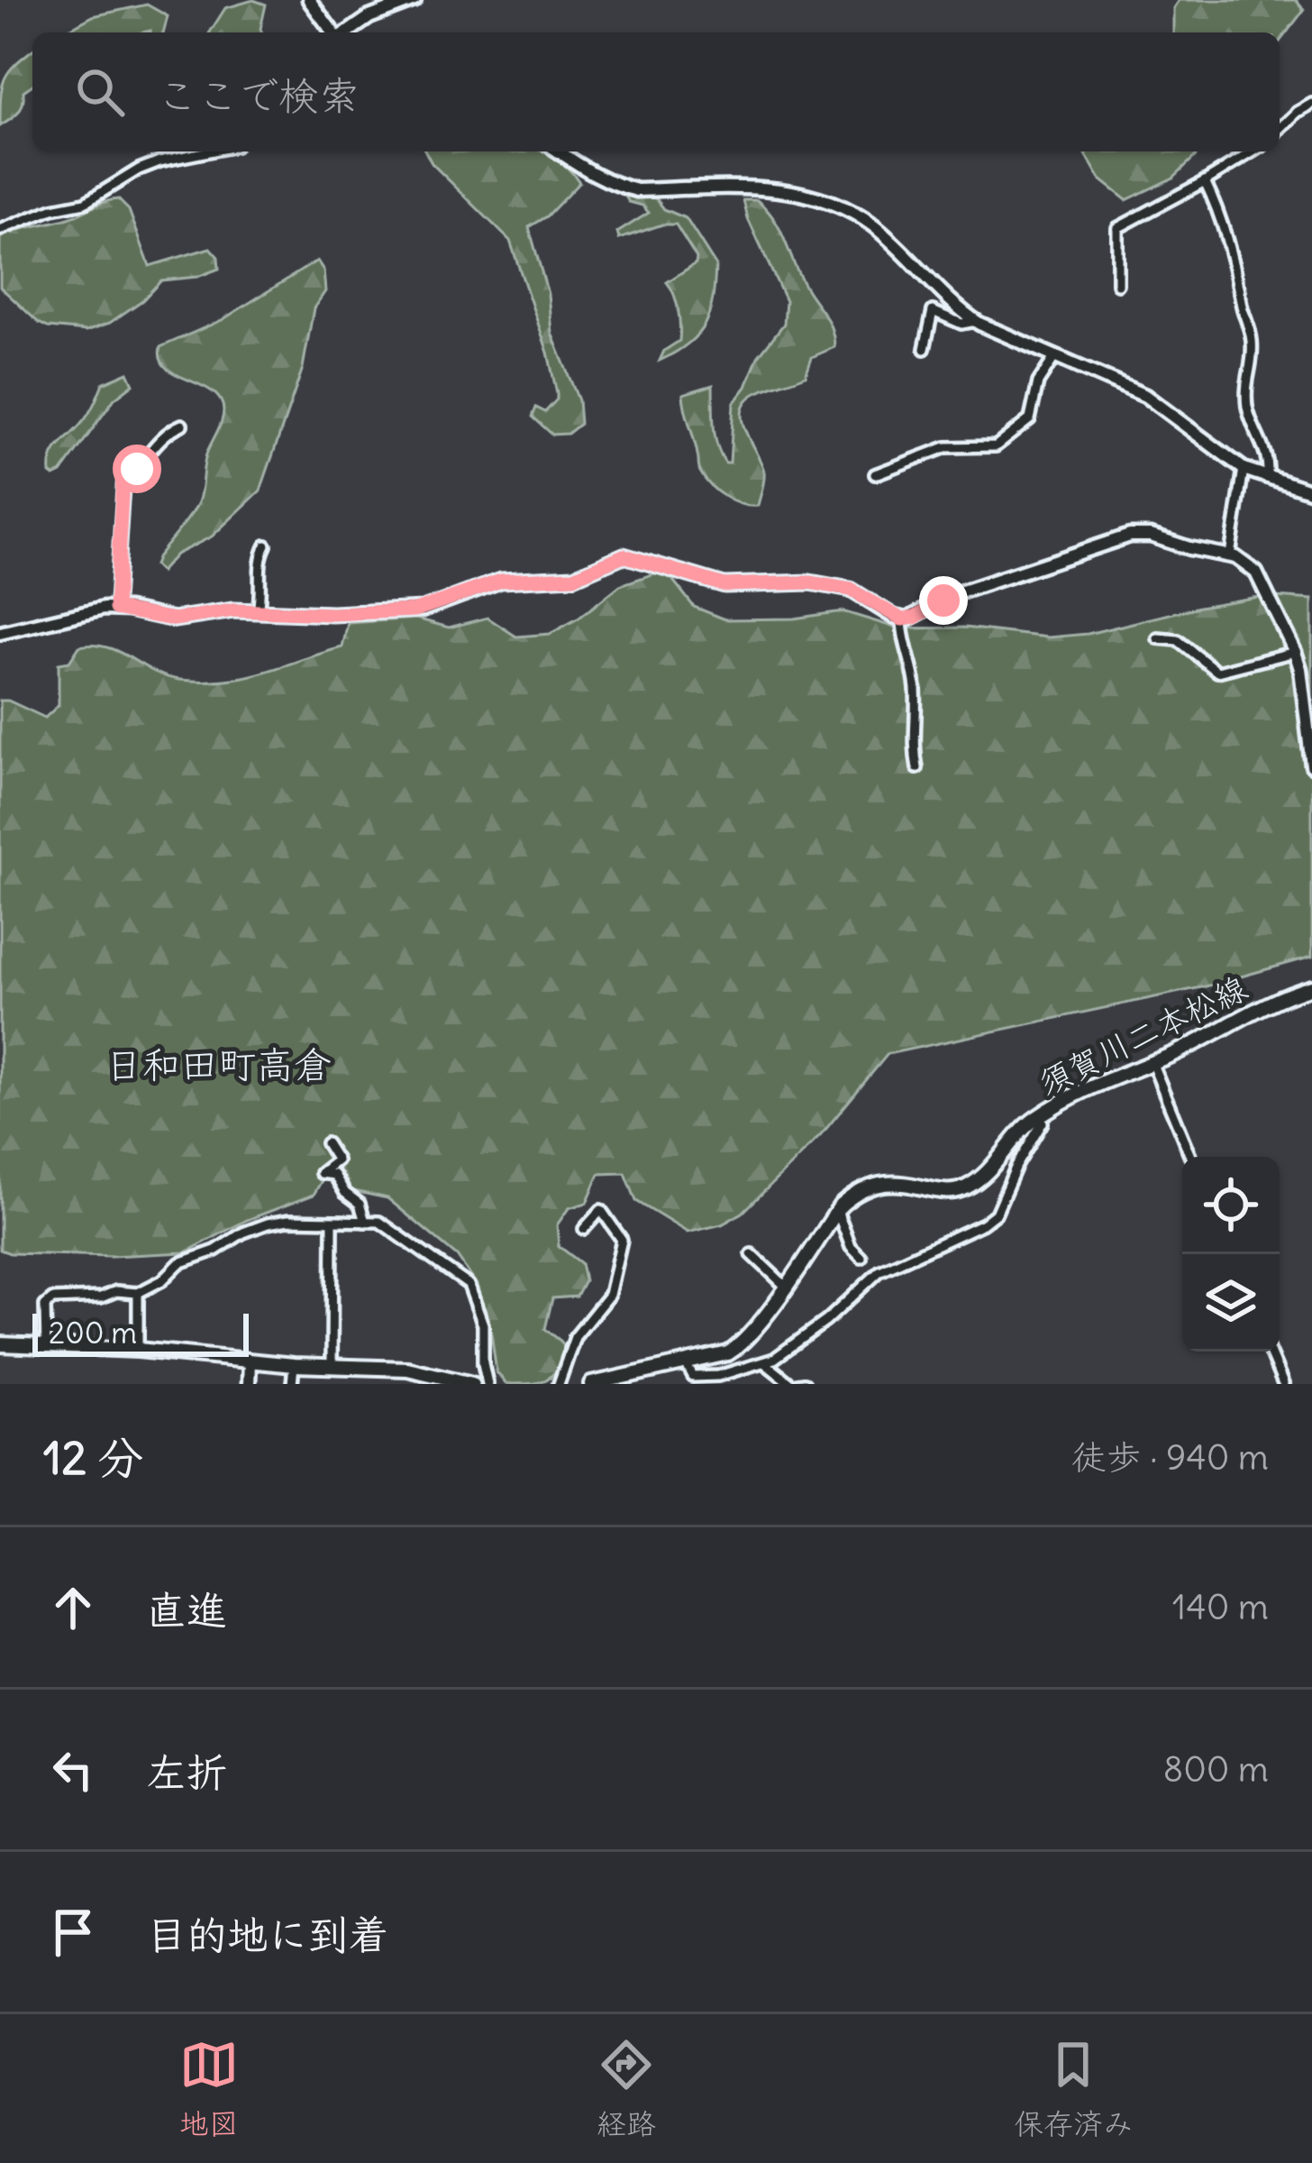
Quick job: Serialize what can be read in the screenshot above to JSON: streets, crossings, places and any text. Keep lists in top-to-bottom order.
{
  "streets": {
    "main road": ["須賀川二本松線"]
  },
  "districts": ["日和田町高倉"],
  "scale_bar": "200 m",
  "page": {
    "search": "ここで検索",
    "scale": "200 m",
    "heading": ["12 分", "徒歩 · 940 m"],
    "list": [
      ["直進", "140 m"],
      ["左折", "800 m"],
      "目的地に到着"
    ],
    "nav": ["地図", "経路", "保存済み"]
  }
}
